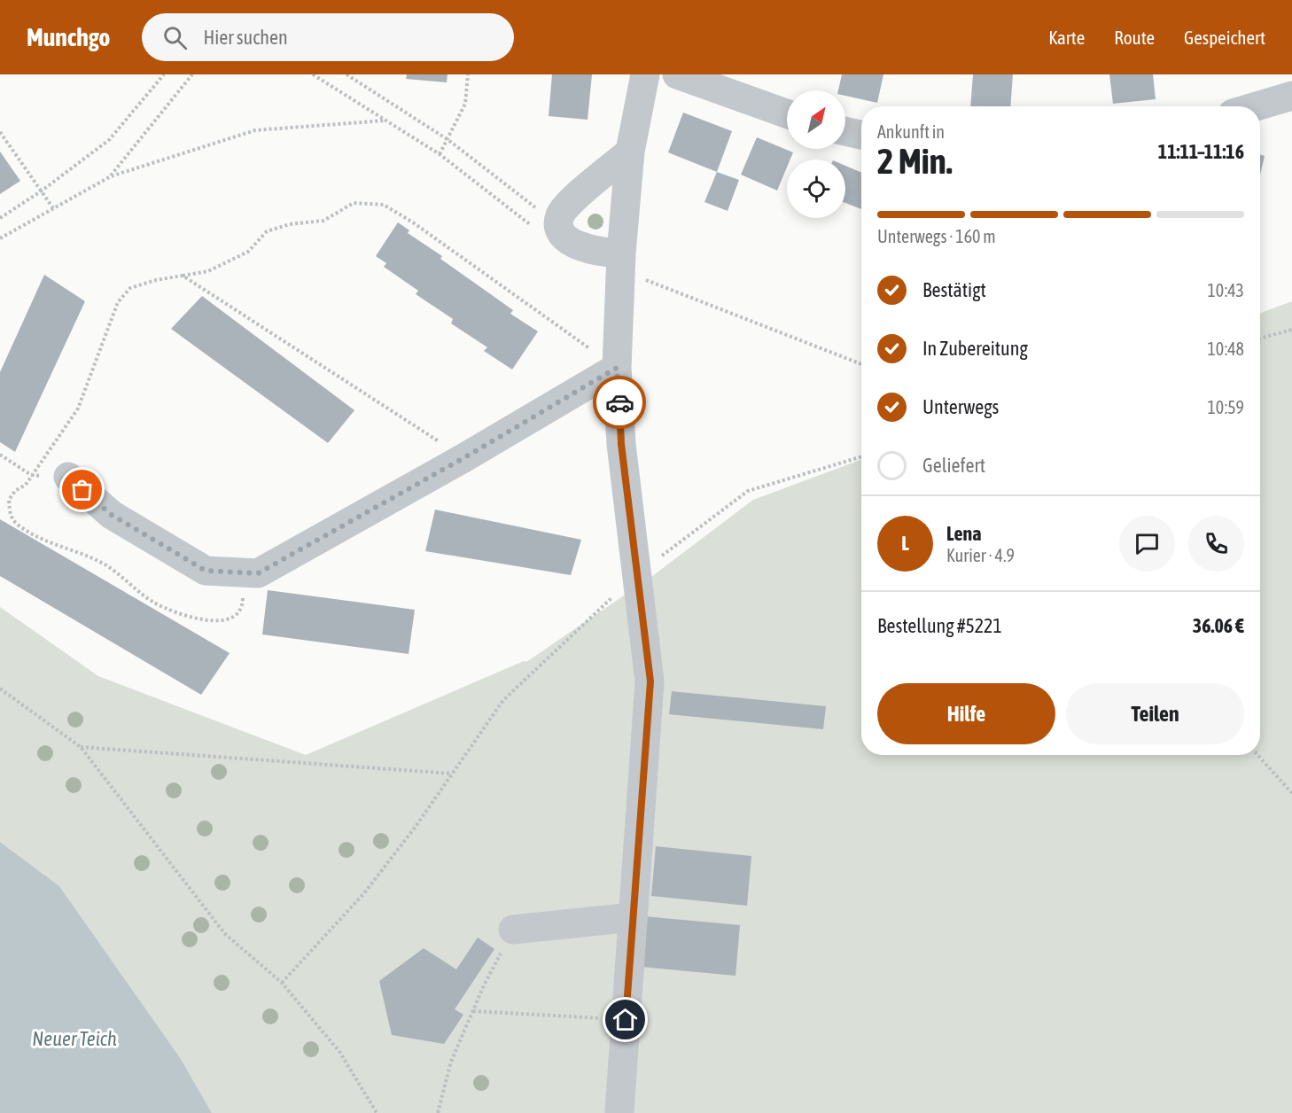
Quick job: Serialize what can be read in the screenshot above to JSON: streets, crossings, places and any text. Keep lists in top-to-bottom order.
{
  "water": ["Neuer Teich"],
  "north": "top right",
  "page": {
    "header": "Munchgo",
    "search": "Hier suchen",
    "nav": ["Karte", "Route", "Gespeichert"],
    "heading": ["2 Min.", "Ankunft in", "11:11–11:16"],
    "panel": [
      "Lena",
      "Kurier · 4.9",
      "Bestellung #5221",
      "36.06 €"
    ],
    "bar": "Unterwegs · 160 m",
    "list": [
      ["Bestätigt", "10:43"],
      ["In Zubereitung", "10:48"],
      ["Unterwegs", "10:59"],
      "Geliefert"
    ],
    "round": "L",
    "buttons": ["Hilfe", "Teilen"]
  }
}
